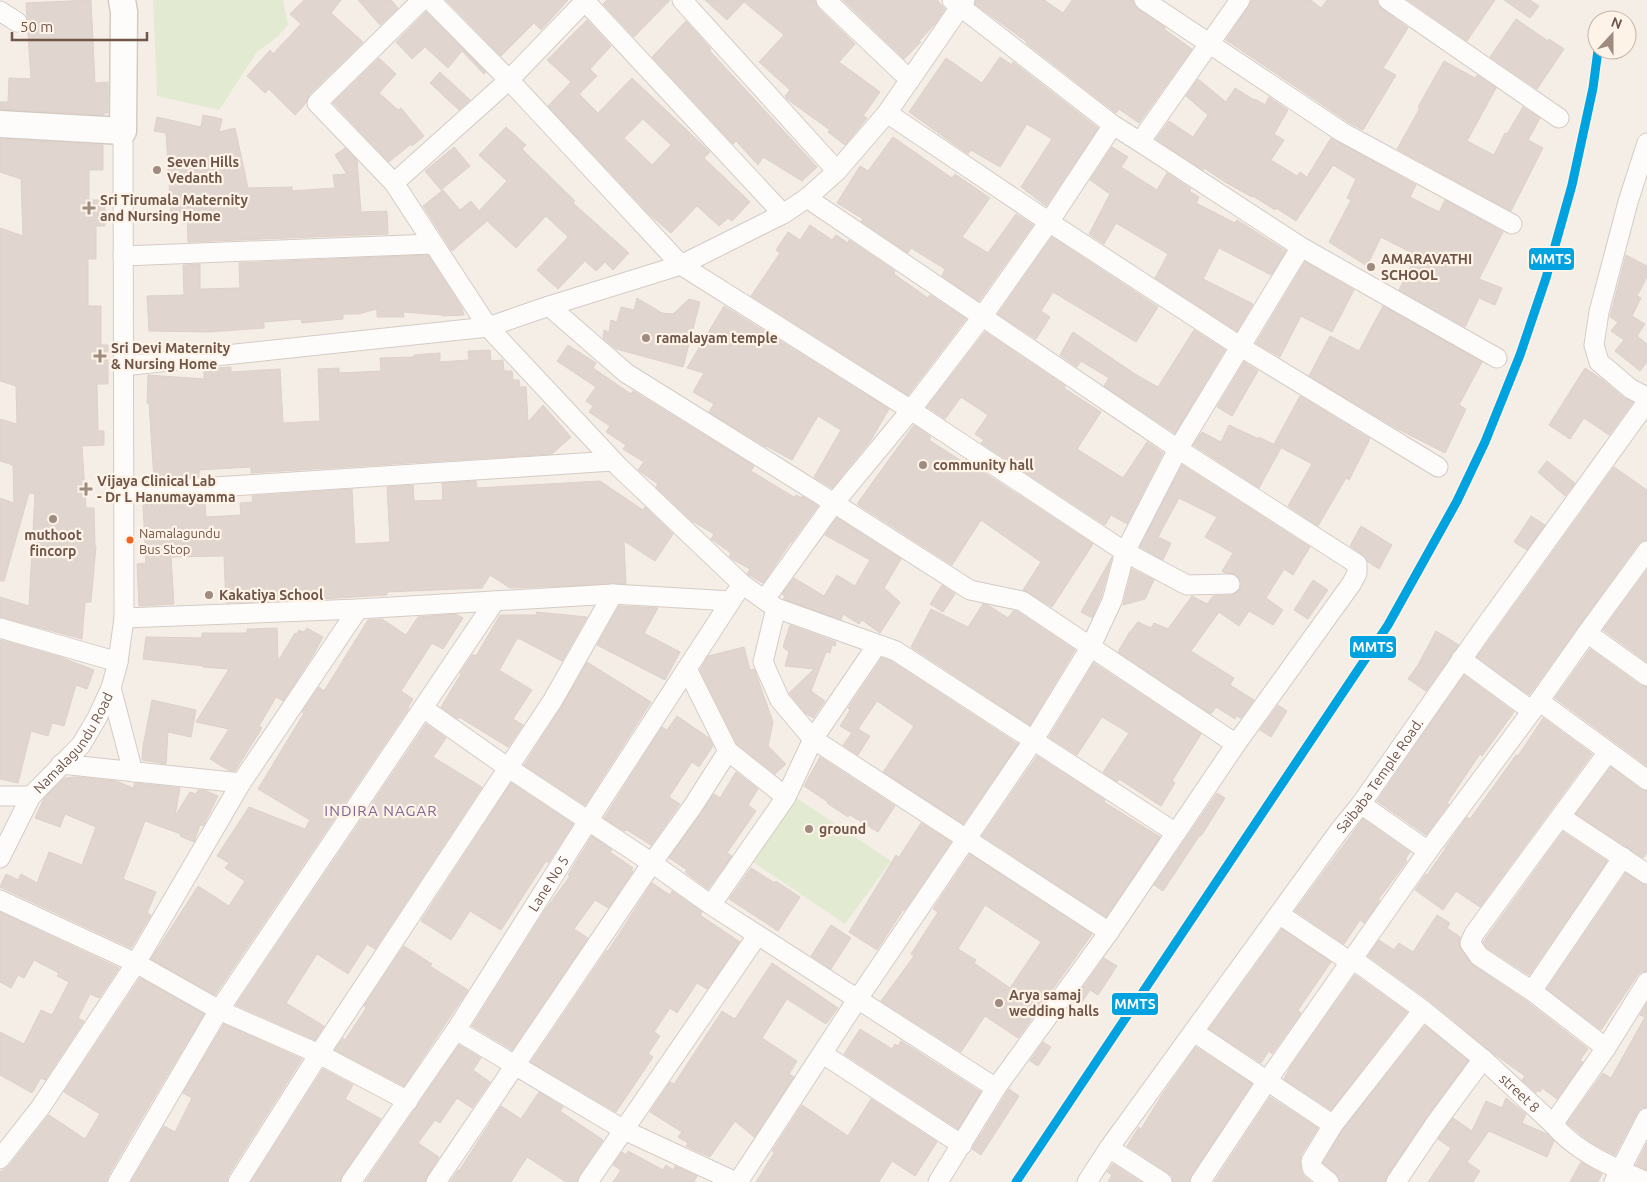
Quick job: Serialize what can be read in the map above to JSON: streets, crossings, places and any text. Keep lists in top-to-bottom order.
{
  "streets": {
    "street": [
      "Namalagundu Road",
      "Saibaba Temple Road.",
      "Lane No 5",
      "street 8"
    ]
  },
  "crossings": [
    ["Saibaba Temple Road.", "street 8"]
  ],
  "districts": ["INDIRA NAGAR"],
  "places": {
    "other": [
      "Seven Hills Vedanth",
      "AMARAVATHI SCHOOL",
      "ramalayam temple",
      "community hall",
      "muthoot fincorp",
      "Namalagundu Bus Stop",
      "Kakatiya School",
      "ground",
      "Arya samaj wedding halls"
    ],
    "health": ["Sri Tirumala Maternity and Nursing Home", "Sri Devi Maternity & Nursing Home", "Vijaya Clinical Lab - Dr L Hanumayamma"]
  },
  "lines": ["transit line MMTS"],
  "scale_bar": "50 m",
  "north": "top"
}
